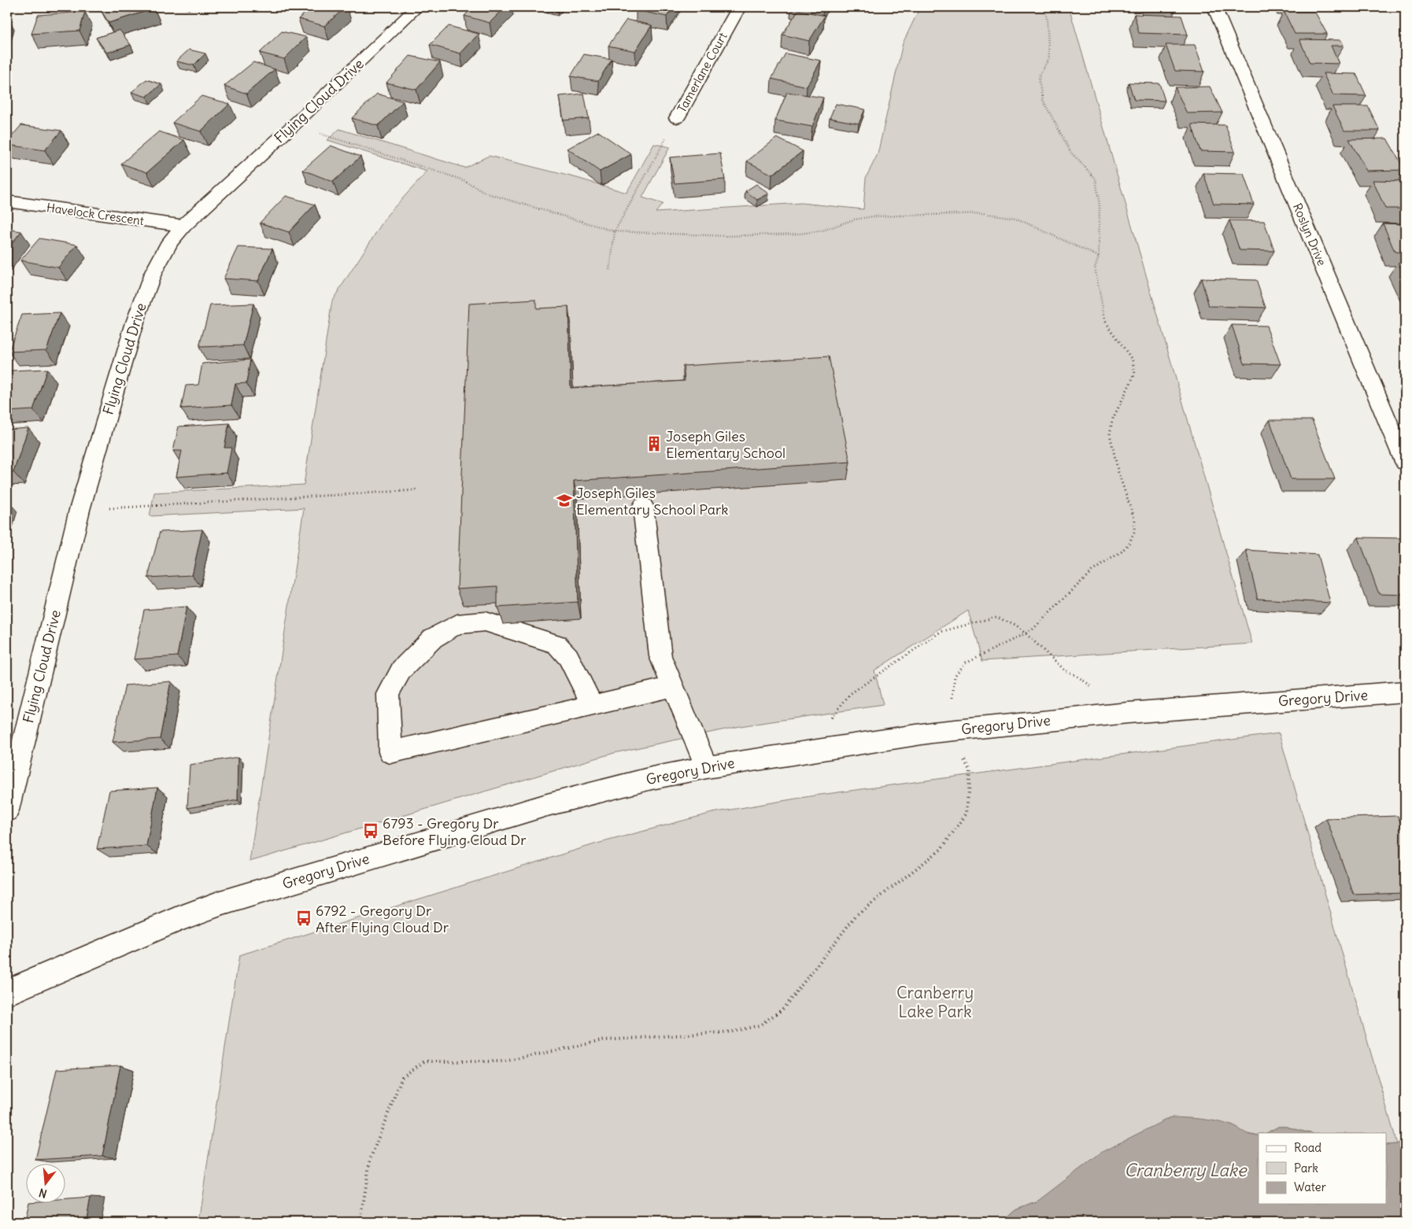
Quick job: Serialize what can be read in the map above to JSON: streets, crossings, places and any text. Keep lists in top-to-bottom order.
{
  "streets": {
    "street": [
      "Tamerlane Court",
      "Flying Cloud Drive",
      "Havelock Crescent",
      "Roslyn Drive",
      "Gregory Drive"
    ]
  },
  "crossings": [
    ["Flying Cloud Drive", "Havelock Crescent"]
  ],
  "water": ["Cranberry Lake"],
  "parks": ["Cranberry Lake Park"],
  "places": {
    "building": ["Joseph Giles Elementary School"],
    "school or university": ["Joseph Giles Elementary School Park"],
    "bus stop": ["6793 - Gregory Dr Before Flying Cloud Dr", "6792 - Gregory Dr After Flying Cloud Dr"]
  },
  "legend": ["Road", "Park", "Water"],
  "north": "bottom"
}
